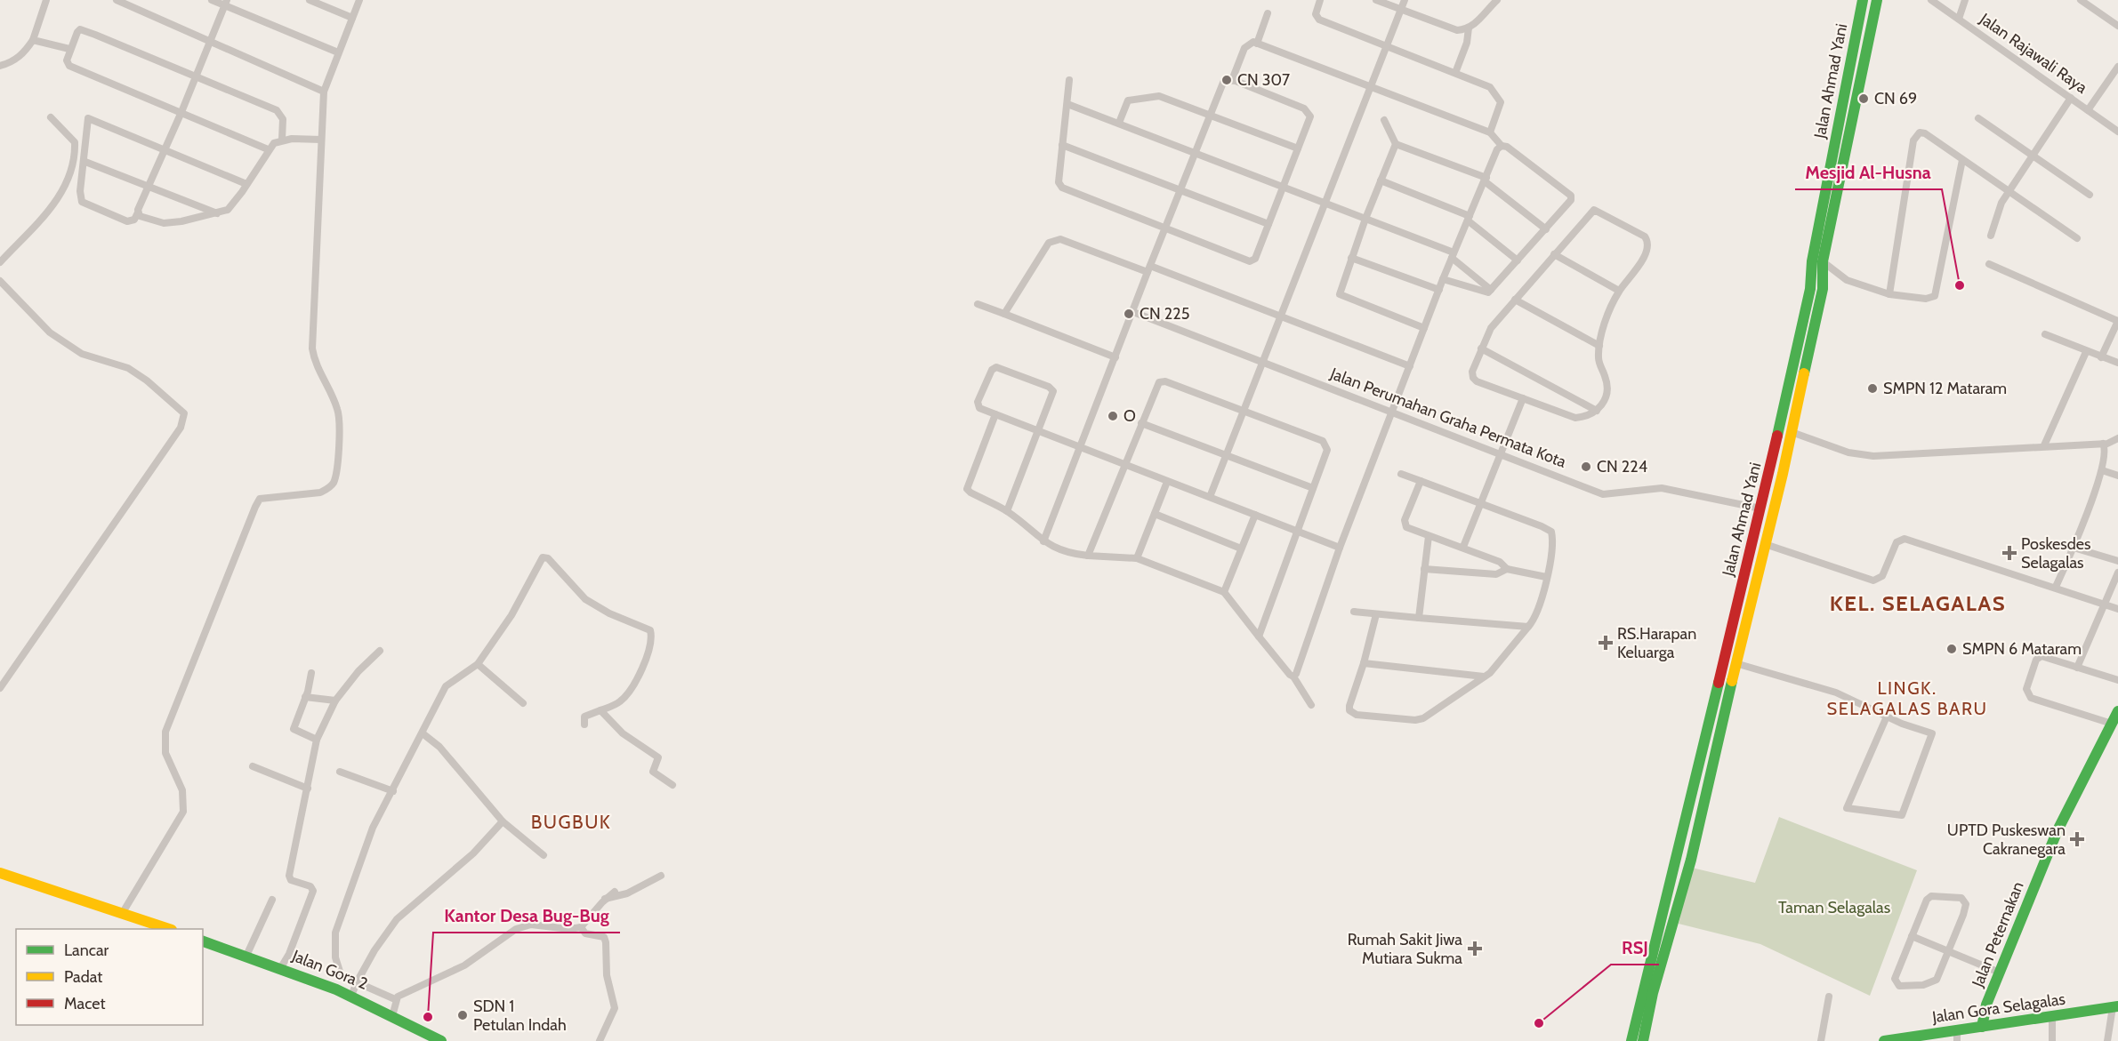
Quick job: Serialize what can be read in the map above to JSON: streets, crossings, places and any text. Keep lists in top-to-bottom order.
{
  "streets": {
    "main road": [
      "Jalan Ahmad Yani",
      "Jalan Peternakan",
      "Jalan Gora 2",
      "Jalan Gora Selagalas"
    ],
    "street": ["Jalan Rajawali Raya", "Jalan Perumahan Graha Permata Kota"]
  },
  "crossings": [
    ["Jalan Ahmad Yani", "Jalan Perumahan Graha Permata Kota"],
    ["Jalan Peternakan", "Jalan Gora Selagalas"]
  ],
  "districts": ["KEL. SELAGALAS", "LINGK. SELAGALAS BARU", "BUGBUK"],
  "parks": ["Taman Selagalas"],
  "places": {
    "other": [
      "CN 307",
      "CN 69",
      "Mesjid Al-Husna",
      "CN 225",
      "SMPN 12 Mataram",
      "O",
      "CN 224",
      "SMPN 6 Mataram",
      "SDN 1 Petulan Indah",
      "Kantor Desa Bug-Bug",
      "RSJ"
    ],
    "health": [
      "Poskesdes Selagalas",
      "RS.Harapan Keluarga",
      "UPTD Puskeswan Cakranegara",
      "Rumah Sakit Jiwa Mutiara Sukma"
    ]
  },
  "legend": ["Lancar", "Padat", "Macet"]
}
